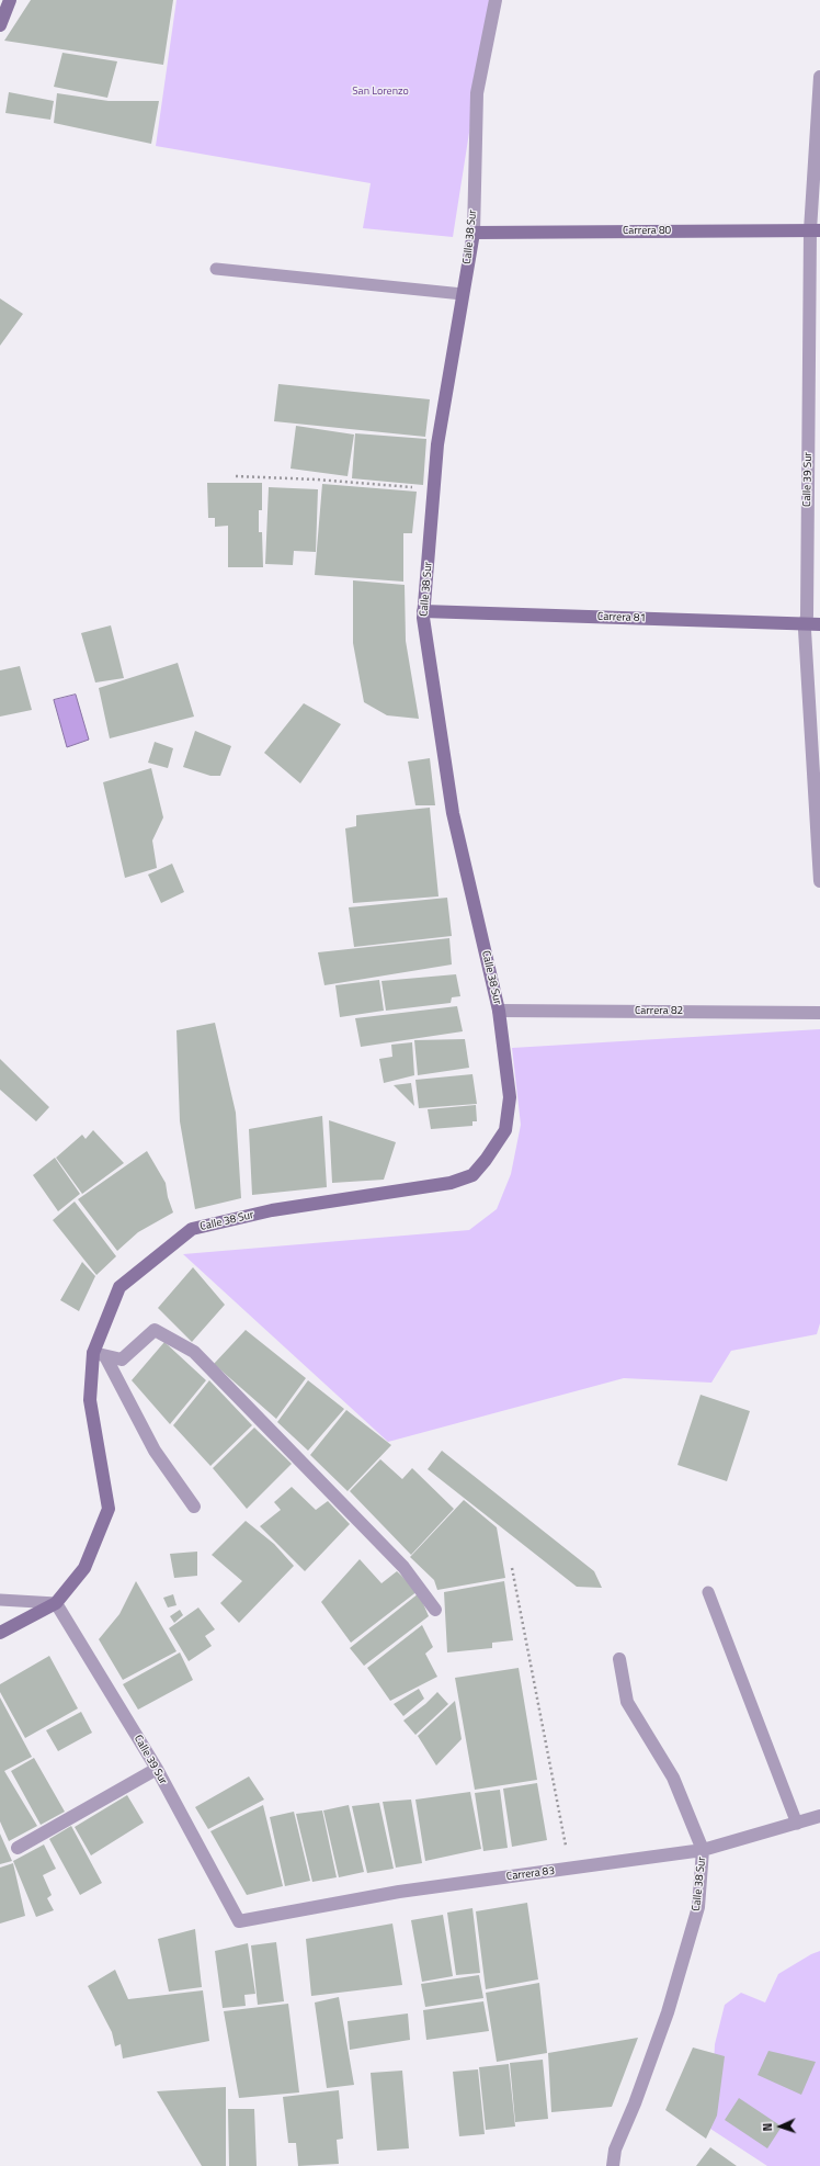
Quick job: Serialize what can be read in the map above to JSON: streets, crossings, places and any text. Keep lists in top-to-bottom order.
{
  "streets": {
    "street": [
      "Carrera 80",
      "Calle 38 Sur",
      "Calle 39 Sur",
      "Carrera 81",
      "Carrera 82",
      "Carrera 83"
    ]
  },
  "crossings": [
    ["Carrera 80", "Calle 38 Sur"],
    ["Carrera 80", "Calle 39 Sur"],
    ["Calle 38 Sur", "Calle 39 Sur"],
    ["Calle 38 Sur", "Carrera 81"],
    ["Calle 38 Sur", "Carrera 82"],
    ["Calle 38 Sur", "Carrera 83"],
    ["Calle 39 Sur", "Carrera 81"],
    ["Calle 39 Sur", "Carrera 83"]
  ],
  "parks": ["San Lorenzo"],
  "north": "left"
}
